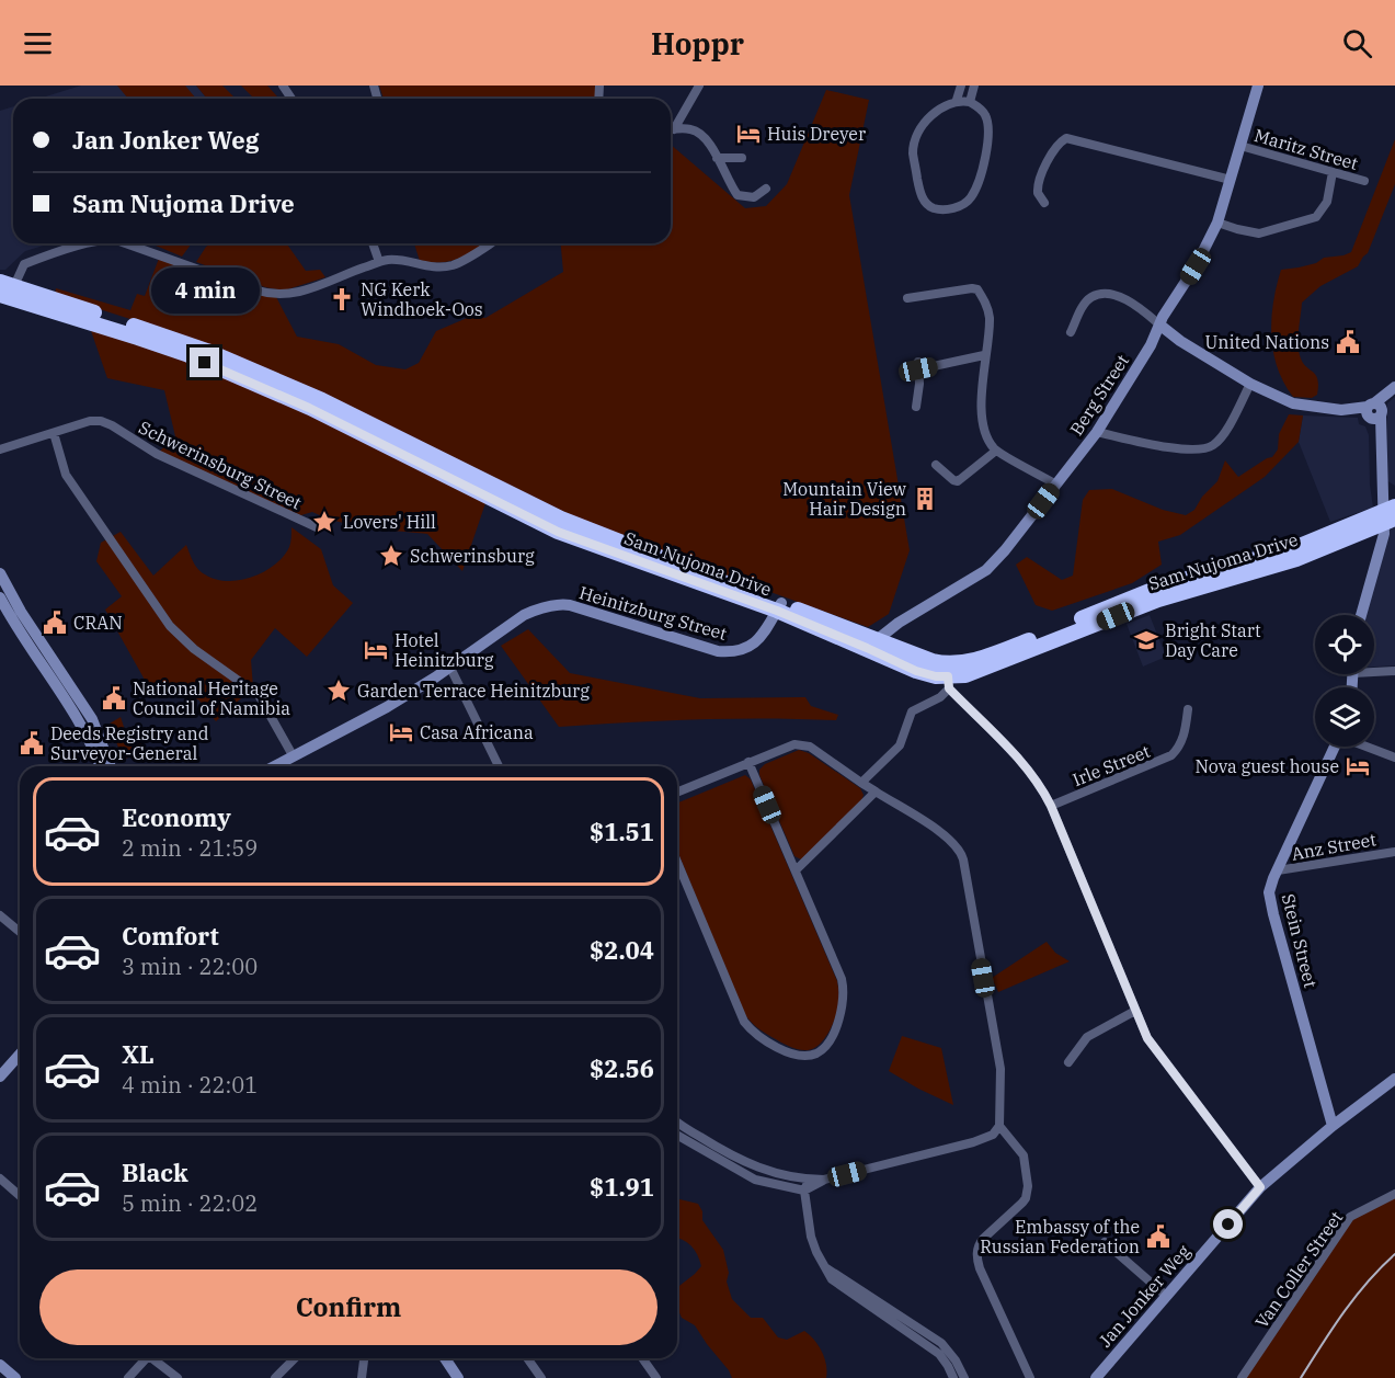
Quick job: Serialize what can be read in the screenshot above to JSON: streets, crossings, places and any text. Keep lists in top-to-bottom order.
{
  "streets": {
    "highway": ["Sam Nujoma Drive"],
    "street": [
      "Maritz Street",
      "Berg Street",
      "Schwerinsburg Street",
      "Heinitzburg Street",
      "Irle Street",
      "Anz Street",
      "Stein Street",
      "Van Coller Street",
      "Jan Jonker Weg"
    ]
  },
  "crossings": [
    ["Maritz Street", "Berg Street"],
    ["Berg Street", "Sam Nujoma Drive"],
    ["Sam Nujoma Drive", "Heinitzburg Street"],
    ["Anz Street", "Stein Street"],
    ["Stein Street", "Jan Jonker Weg"]
  ],
  "places": {
    "hotel": [
      "Huis Dreyer",
      "Hotel Heinitzburg",
      "Casa Africana",
      "Nova guest house"
    ],
    "church": ["NG Kerk Windhoek-Oos"],
    "public building": [
      "United Nations",
      "CRAN",
      "National Heritage Council of Namibia",
      "Deeds Registry and Surveyor-General",
      "Embassy of the Russian Federation"
    ],
    "building": ["Mountain View Hair Design"],
    "place": ["Lovers' Hill", "Schwerinsburg", "Garden Terrace Heinitzburg"],
    "school or university": ["Bright Start Day Care"]
  },
  "page": {
    "header": "Hoppr",
    "banner": ["Jan Jonker Weg", "Sam Nujoma Drive"],
    "bubble": "4 min",
    "list": [
      {
        "name": "Economy",
        "note": "2 min · 21:59",
        "value": "$1.51"
      },
      {
        "name": "Comfort",
        "note": "3 min · 22:00",
        "value": "$2.04"
      },
      {
        "name": "XL",
        "note": "4 min · 22:01",
        "value": "$2.56"
      },
      {
        "name": "Black",
        "note": "5 min · 22:02",
        "value": "$1.91"
      }
    ],
    "buttons": "Confirm"
  }
}
